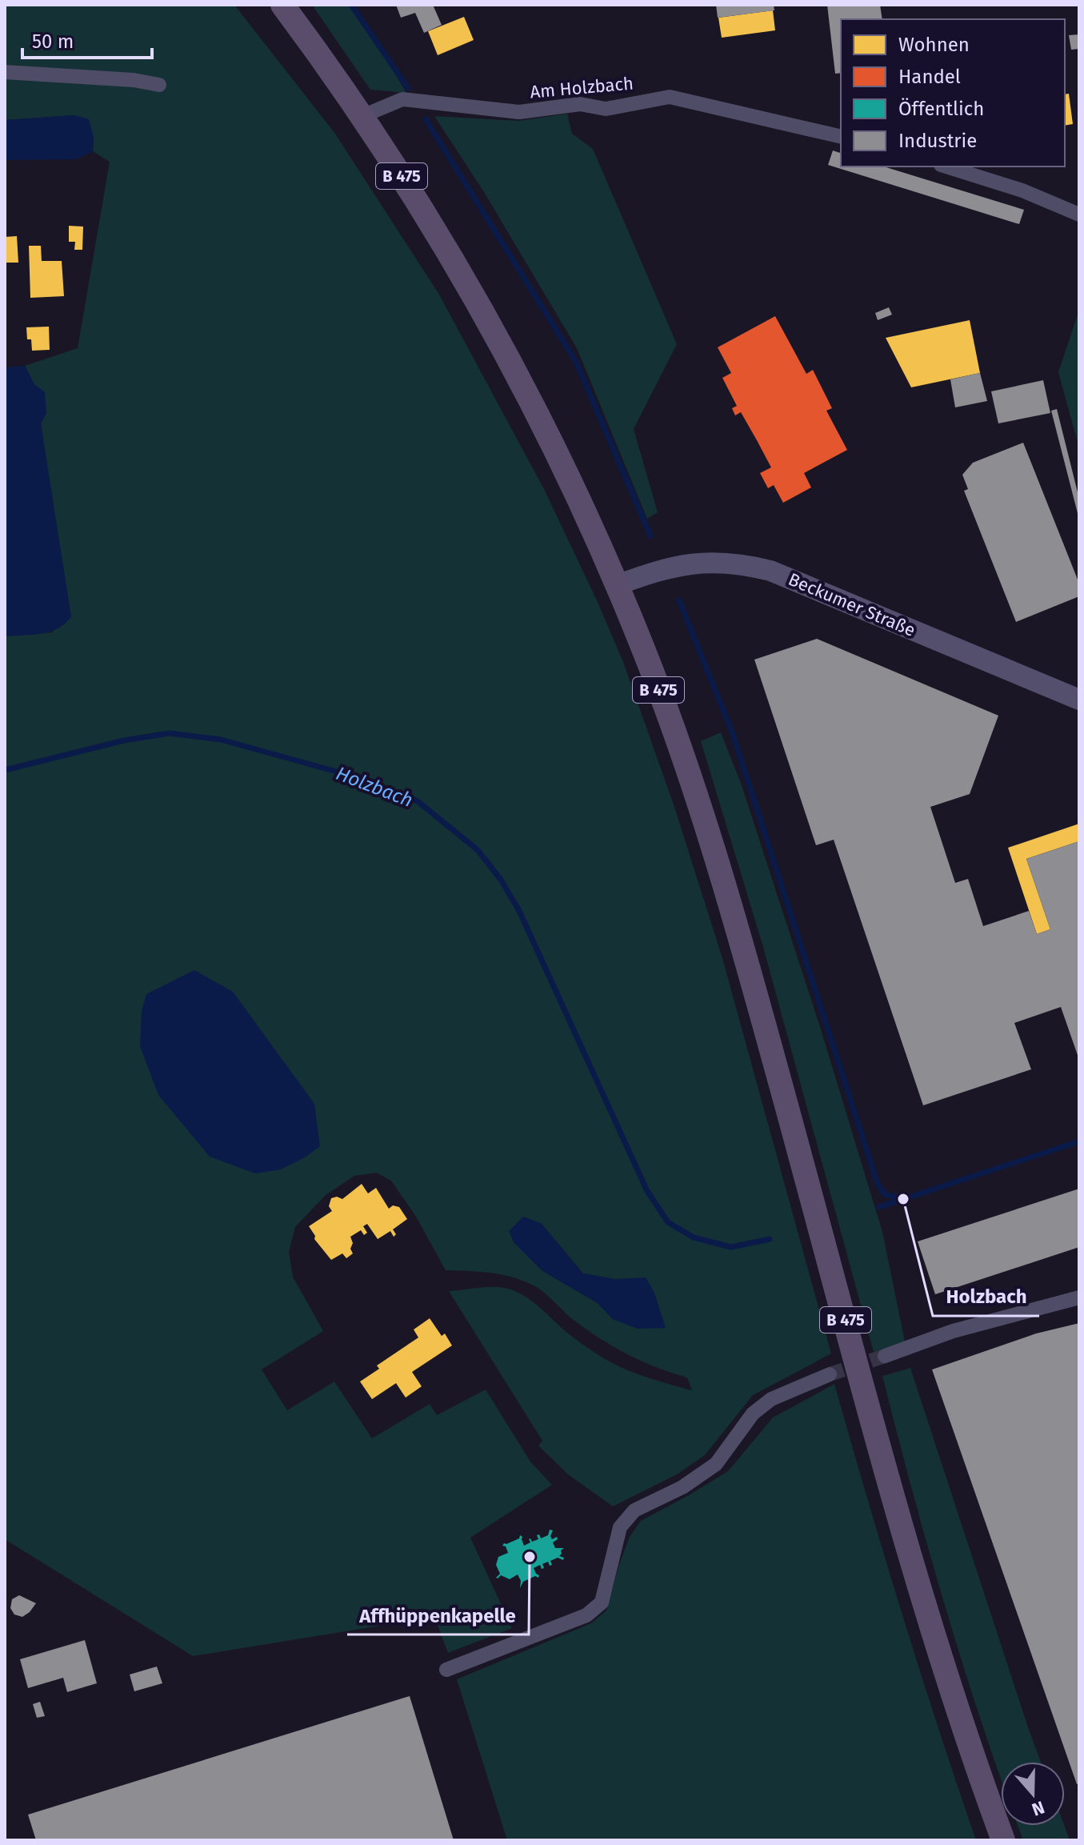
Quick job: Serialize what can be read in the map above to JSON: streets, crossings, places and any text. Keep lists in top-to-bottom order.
{
  "streets": {
    "main road": ["B 475"],
    "street": ["Am Holzbach", "Beckumer Straße"]
  },
  "crossings": [
    ["Am Holzbach", "B 475"],
    ["B 475", "Beckumer Straße"]
  ],
  "water": ["Holzbach"],
  "places": ["Holzbach", "Affhüppenkapelle"],
  "legend": [
    "Wohnen",
    "Handel",
    "Öffentlich",
    "Industrie"
  ],
  "scale_bar": "50 m",
  "north": "bottom"
}
